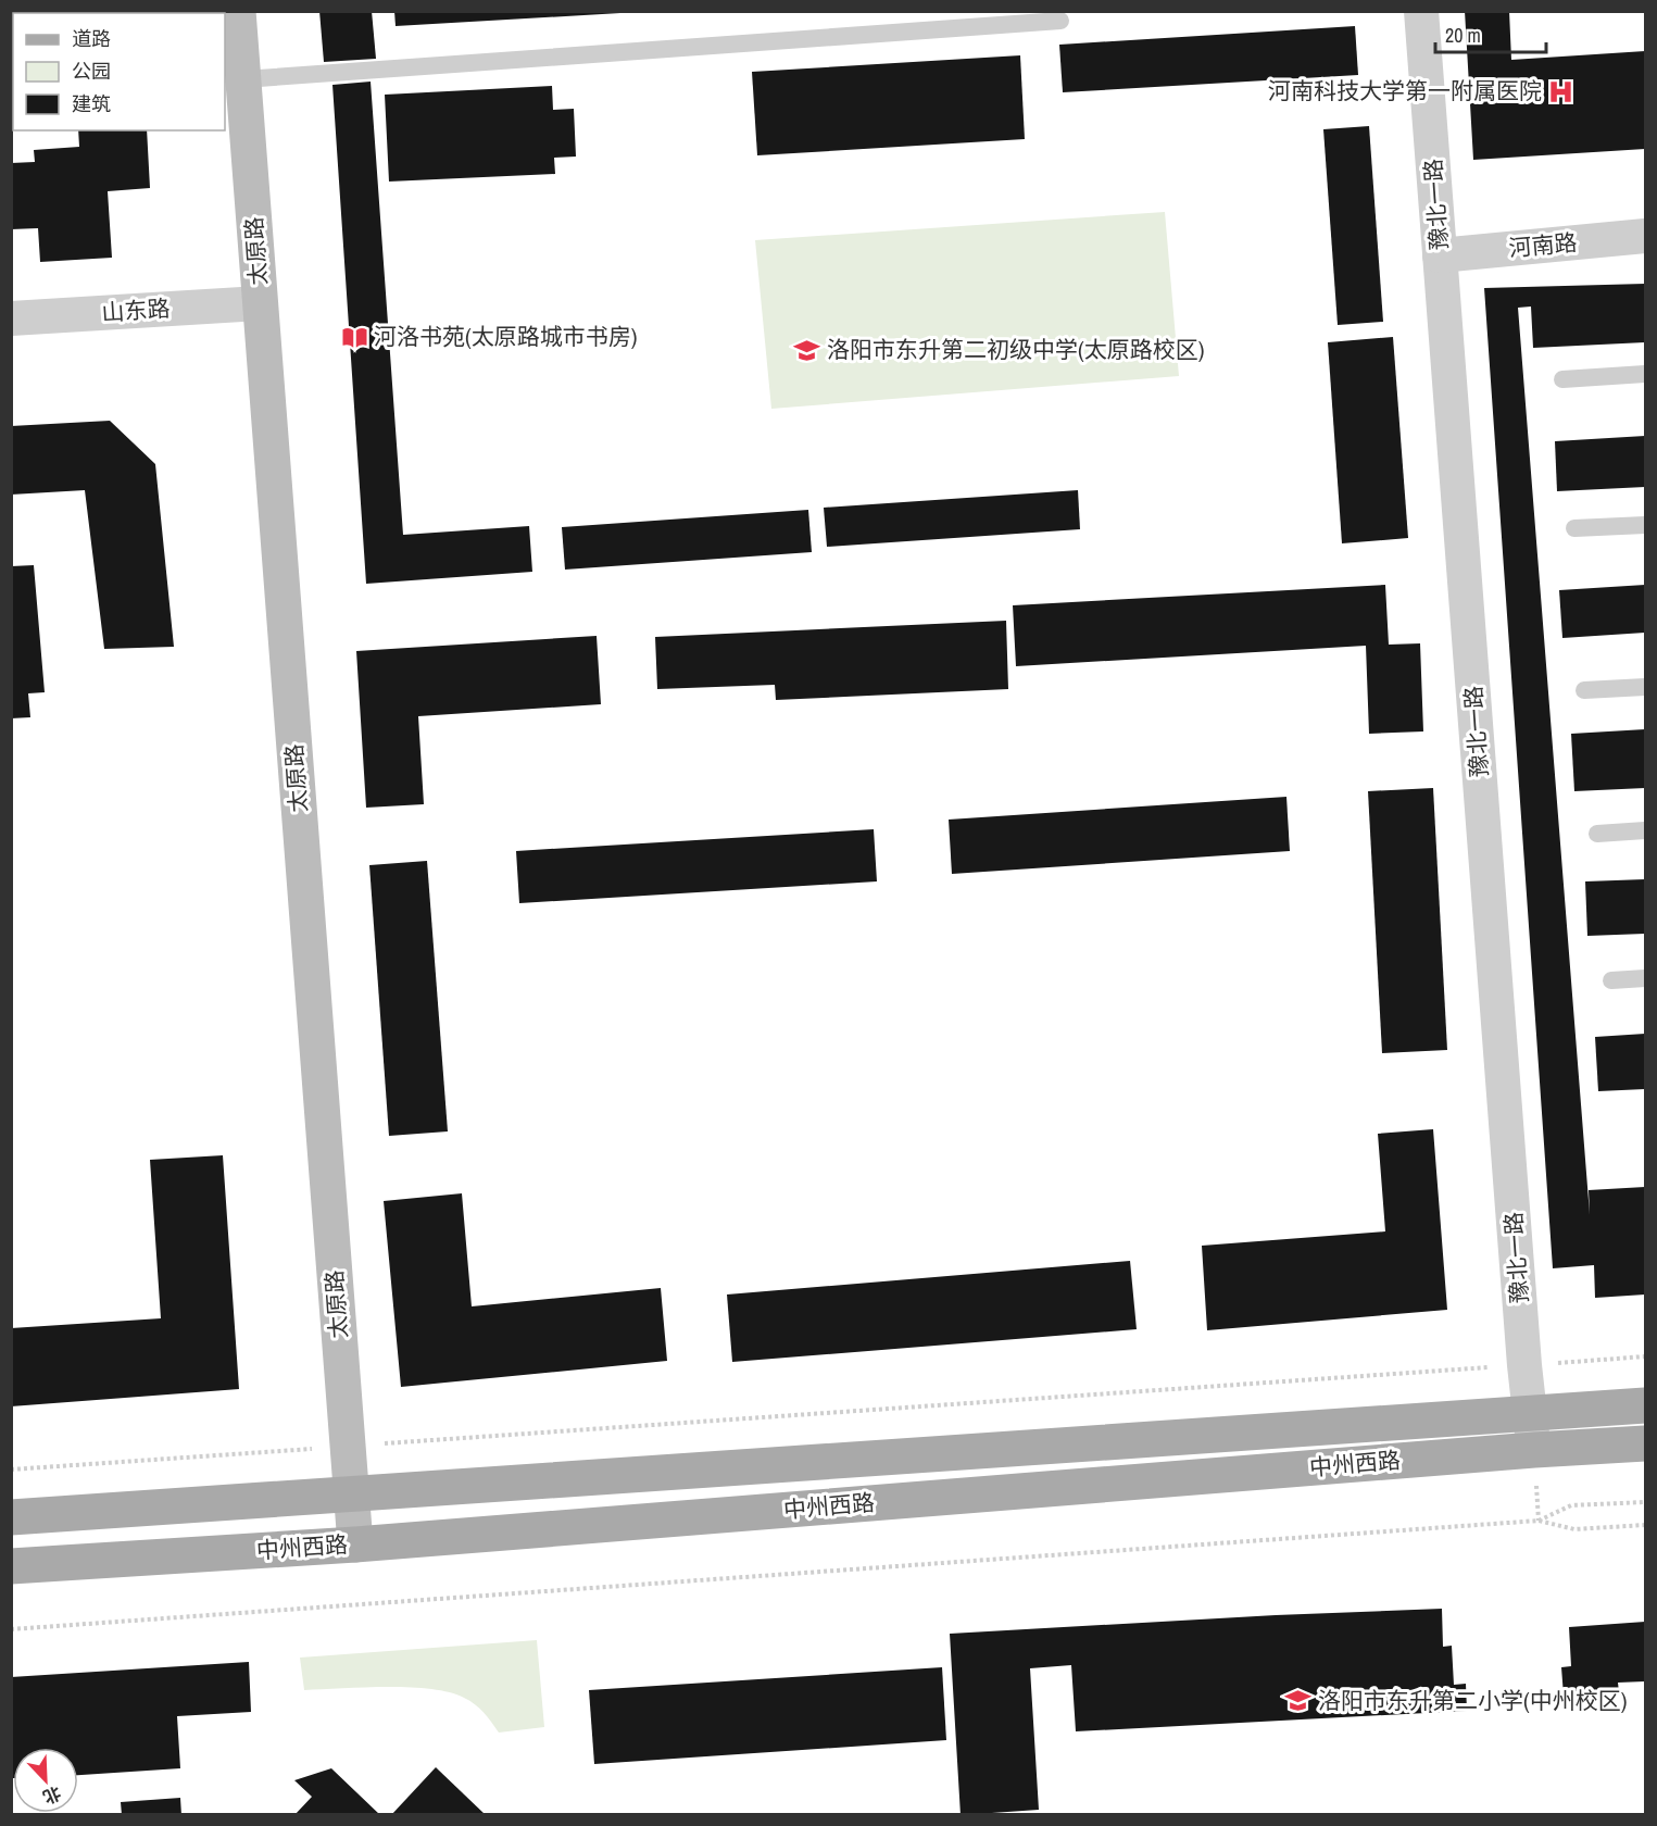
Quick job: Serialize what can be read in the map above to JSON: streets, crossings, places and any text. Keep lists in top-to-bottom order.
{
  "streets": {
    "main road": ["太原路", "中州西路"],
    "street": ["豫北一路", "河南路", "山东路"]
  },
  "crossings": [
    ["豫北一路", "河南路"],
    ["豫北一路", "中州西路"],
    ["太原路", "山东路"],
    ["太原路", "中州西路"]
  ],
  "places": {
    "hospital": ["河南科技大学第一附属医院"],
    "library": ["河洛书苑(太原路城市书房)"],
    "school or university": ["洛阳市东升第二初级中学(太原路校区)", "洛阳市东升第二小学(中州校区)"]
  },
  "legend": ["道路", "公园", "建筑"],
  "scale_bar": "20 m",
  "north": "bottom right"
}
